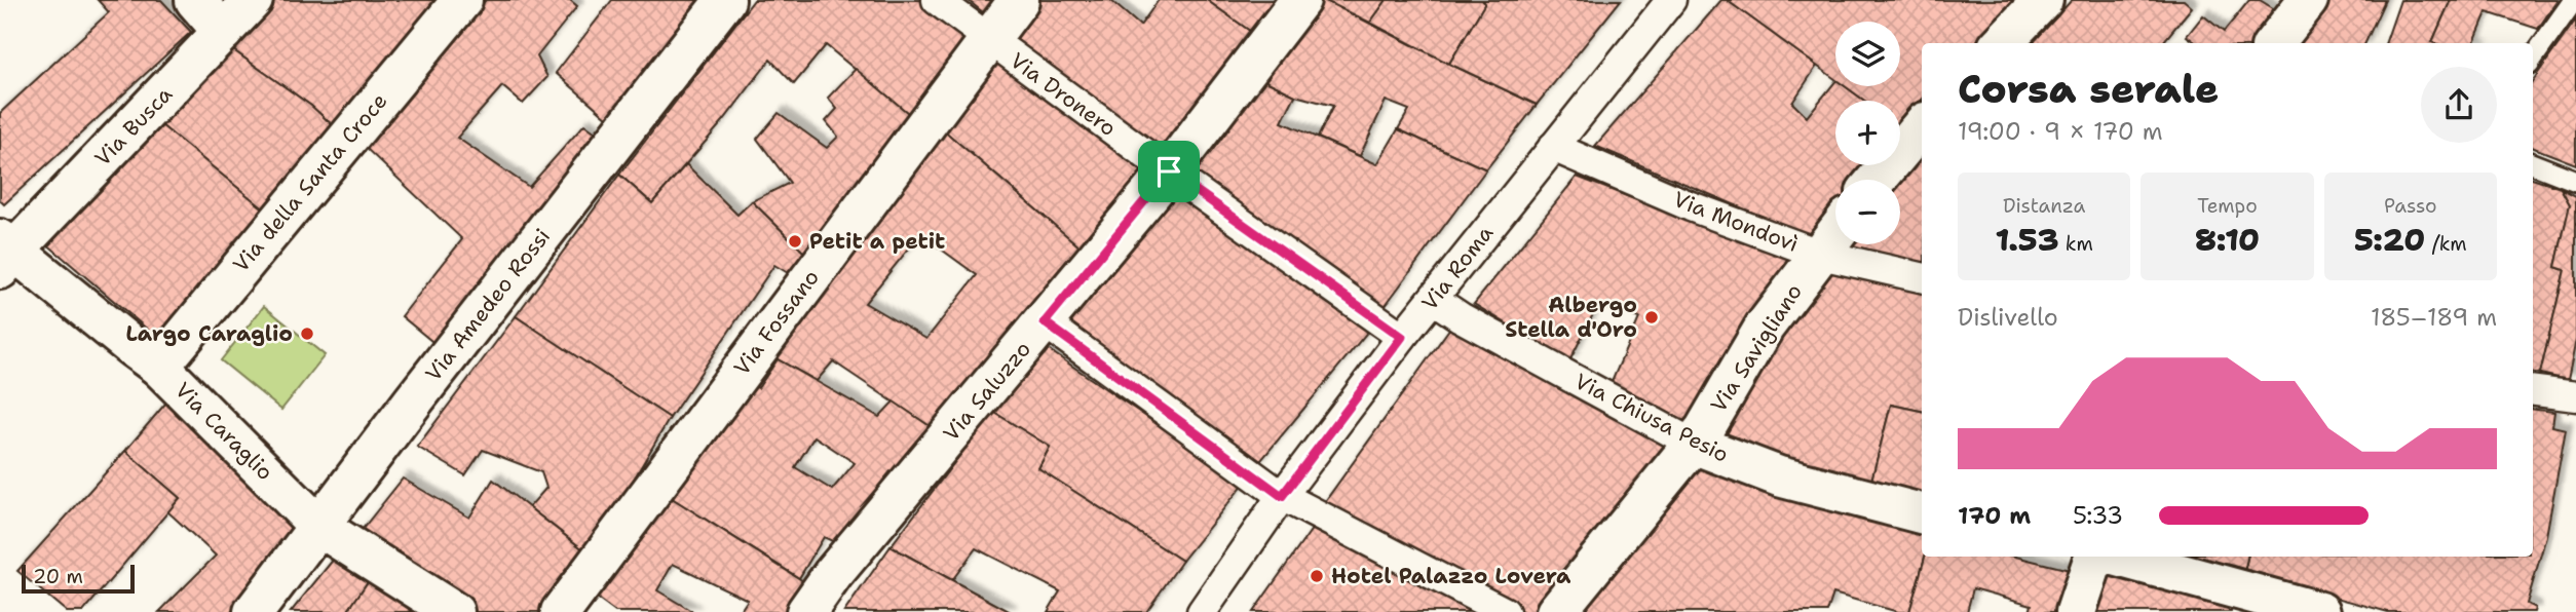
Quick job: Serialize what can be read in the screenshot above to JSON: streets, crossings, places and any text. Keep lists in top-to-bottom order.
{
  "streets": {
    "street": [
      "Via Dronero",
      "Via Busca",
      "Via della Santa Croce",
      "Via Mondovì",
      "Via Roma",
      "Via Amedeo Rossi",
      "Via Fossano",
      "Via Savigliano",
      "Via Saluzzo",
      "Via Chiusa Pesio",
      "Via Caraglio"
    ]
  },
  "crossings": [
    ["Via Dronero", "Via Roma"],
    ["Via Dronero", "Via Fossano"],
    ["Via Dronero", "Via Saluzzo"],
    ["Via Busca", "Via Caraglio"],
    ["Via della Santa Croce", "Via Caraglio"],
    ["Via Mondovì", "Via Roma"],
    ["Via Mondovì", "Via Savigliano"],
    ["Via Roma", "Via Chiusa Pesio"],
    ["Via Amedeo Rossi", "Via Caraglio"],
    ["Via Savigliano", "Via Chiusa Pesio"]
  ],
  "places": [
    "Petit a petit",
    "Albergo Stella d'Oro",
    "Largo Caraglio",
    "Hotel Palazzo Lovera"
  ],
  "scale_bar": "20 m",
  "page": {
    "map_buttons": ["+", "−"],
    "heading": ["Corsa serale", "19:00 · 9 × 170 m"],
    "stats": [
      ["Distanza", "1.53 km"],
      ["Tempo", "8:10"],
      ["Passo", "5:20 /km"]
    ],
    "chart": ["Dislivello", "185–189 m"],
    "list": [
      {
        "name": "170 m",
        "note": "5:33"
      }
    ],
    "scale": "20 m"
  }
}
